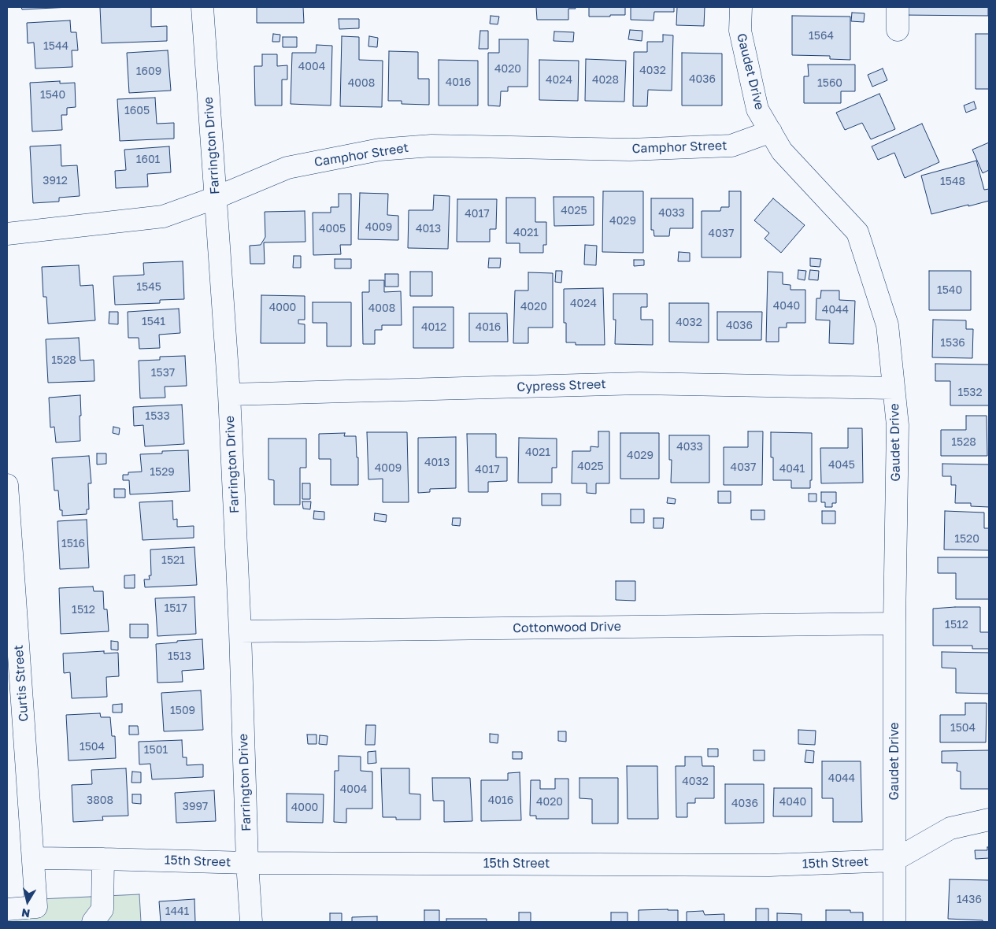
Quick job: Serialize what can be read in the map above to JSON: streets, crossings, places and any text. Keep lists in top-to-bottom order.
{
  "streets": {
    "street": [
      "Gaudet Drive",
      "Farrington Drive",
      "Camphor Street",
      "Cypress Street",
      "Cottonwood Drive",
      "Curtis Street",
      "15th Street"
    ]
  },
  "crossings": [
    ["Gaudet Drive", "Camphor Street"],
    ["Gaudet Drive", "Cypress Street"],
    ["Gaudet Drive", "Cottonwood Drive"],
    ["Gaudet Drive", "15th Street"],
    ["Farrington Drive", "Camphor Street"],
    ["Farrington Drive", "Cypress Street"],
    ["Farrington Drive", "Cottonwood Drive"],
    ["Farrington Drive", "15th Street"],
    ["Curtis Street", "15th Street"]
  ],
  "house_numbers": [
    "1564",
    "1544",
    "4004",
    "4020",
    "4032",
    "1609",
    "4036",
    "4024",
    "4028",
    "4016",
    "4008",
    "1560",
    "1540",
    "1605",
    "1601",
    "3912",
    "1548",
    "4025",
    "4033",
    "4017",
    "4029",
    "4009",
    "4005",
    "4013",
    "4021",
    "4037",
    "1545",
    "1540",
    "4024",
    "4040",
    "4020",
    "4000",
    "4008",
    "4044",
    "1541",
    "4032",
    "4036",
    "4012",
    "4016",
    "1536",
    "1528",
    "1537",
    "1532",
    "1533",
    "1528",
    "4033",
    "4021",
    "4029",
    "4013",
    "4045",
    "4025",
    "4037",
    "4009",
    "4041",
    "4017",
    "1529",
    "1520",
    "1516",
    "1521",
    "1517",
    "1512",
    "1512",
    "1513",
    "1509",
    "1504",
    "1504",
    "1501",
    "4044",
    "4032",
    "4004",
    "3808",
    "4016",
    "4020",
    "4040",
    "4036",
    "3997",
    "4000",
    "1436",
    "1441"
  ],
  "north": "bottom"
}
